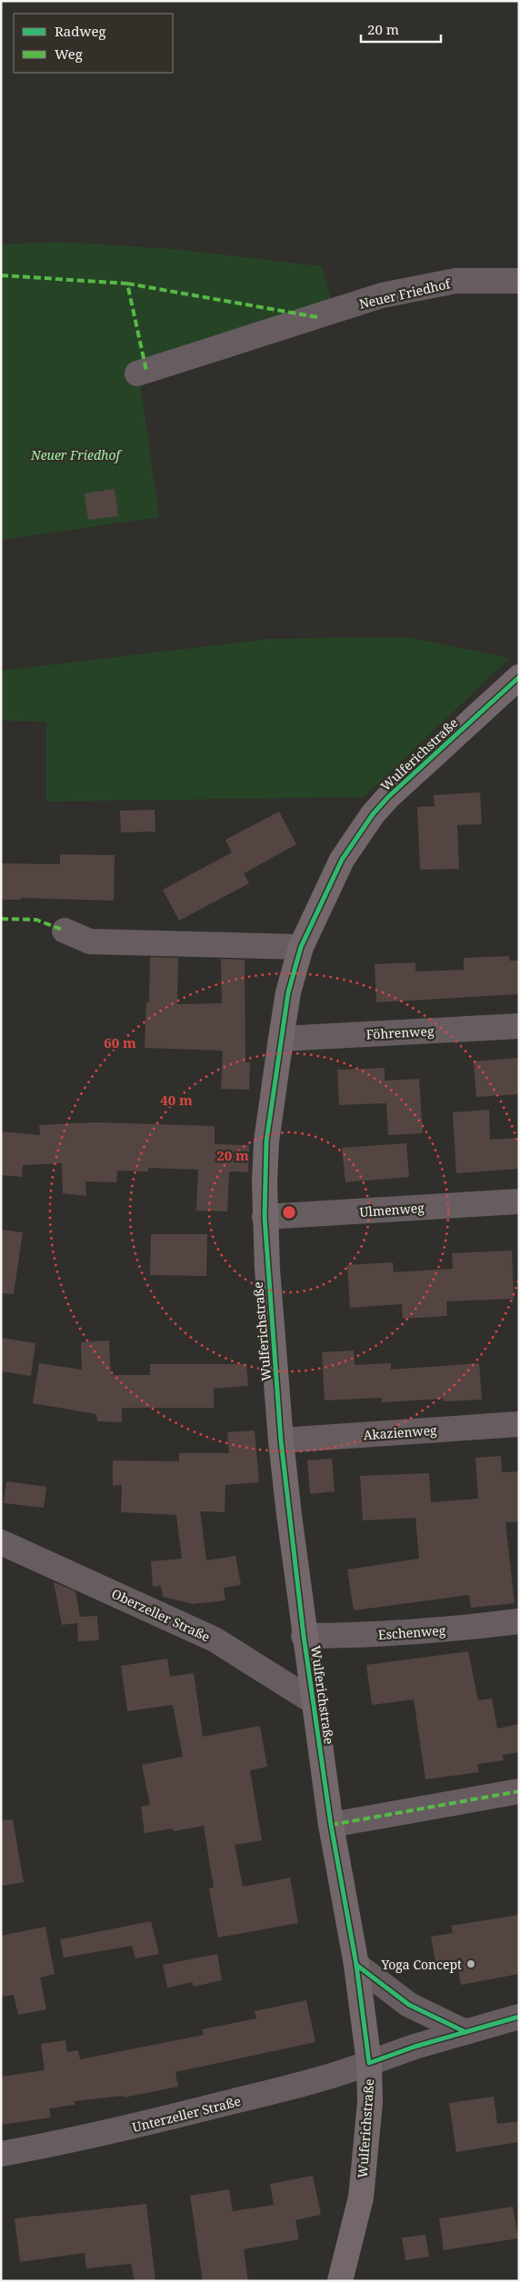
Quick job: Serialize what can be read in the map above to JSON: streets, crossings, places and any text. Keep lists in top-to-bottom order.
{
  "streets": {
    "main road": ["Wulferichstraße"],
    "street": [
      "Neuer Friedhof",
      "Föhrenweg",
      "Ulmenweg",
      "Akazienweg",
      "Oberzeller Straße",
      "Eschenweg",
      "Unterzeller Straße"
    ]
  },
  "crossings": [
    ["Wulferichstraße", "Föhrenweg"],
    ["Wulferichstraße", "Ulmenweg"],
    ["Wulferichstraße", "Akazienweg"],
    ["Wulferichstraße", "Oberzeller Straße"],
    ["Wulferichstraße", "Eschenweg"],
    ["Wulferichstraße", "Unterzeller Straße"]
  ],
  "parks": ["Neuer Friedhof"],
  "places": ["Yoga Concept"],
  "legend": ["Radweg", "Weg"],
  "scale_bar": "20 m",
  "rings": ["60 m", "40 m", "20 m"]
}
